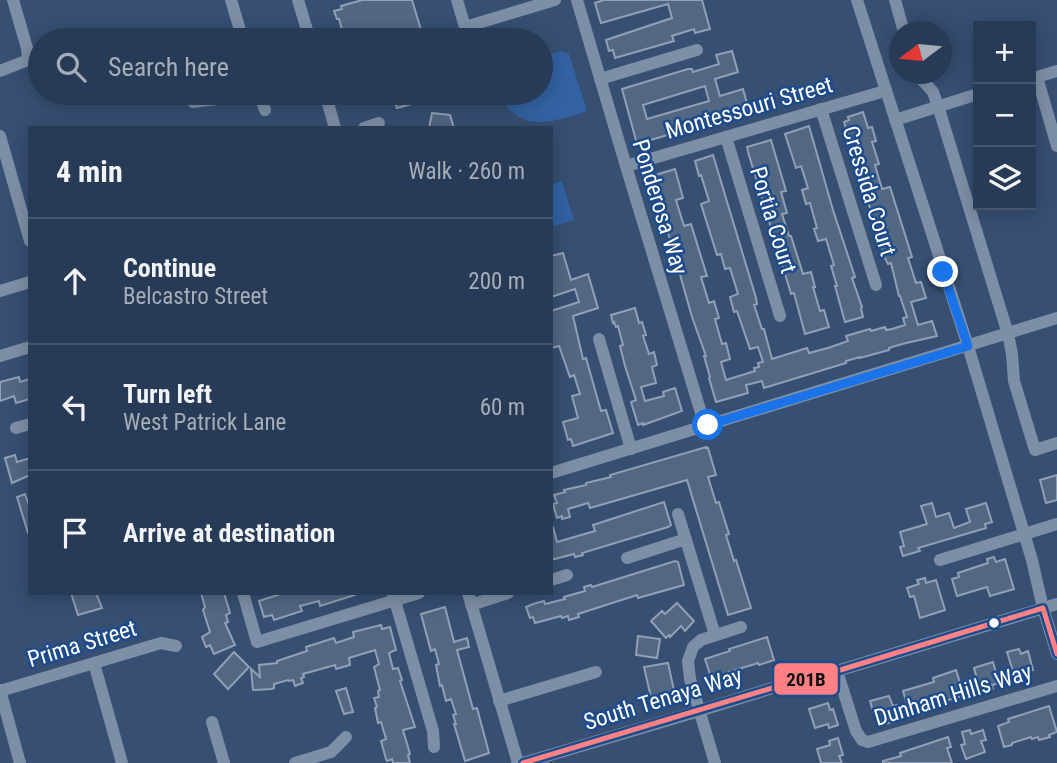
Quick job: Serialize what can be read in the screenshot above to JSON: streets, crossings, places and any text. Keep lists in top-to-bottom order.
{
  "streets": {
    "street": [
      "Montessouri Street",
      "Cressida Court",
      "Ponderosa Way",
      "Portia Court",
      "Prima Street",
      "Dunham Hills Way",
      "South Tenaya Way"
    ]
  },
  "crossings": [
    ["Montessouri Street", "Cressida Court"],
    ["Montessouri Street", "Ponderosa Way"],
    ["Montessouri Street", "Portia Court"],
    ["Dunham Hills Way", "South Tenaya Way"]
  ],
  "lines": ["transit line 201B"],
  "north": "left",
  "page": {
    "map_buttons": ["+", "−"],
    "search": "Search here",
    "heading": ["4 min", "Walk · 260 m"],
    "list": [
      ["Continue", "Belcastro Street", "200 m"],
      ["Turn left", "West Patrick Lane", "60 m"],
      "Arrive at destination"
    ]
  }
}
